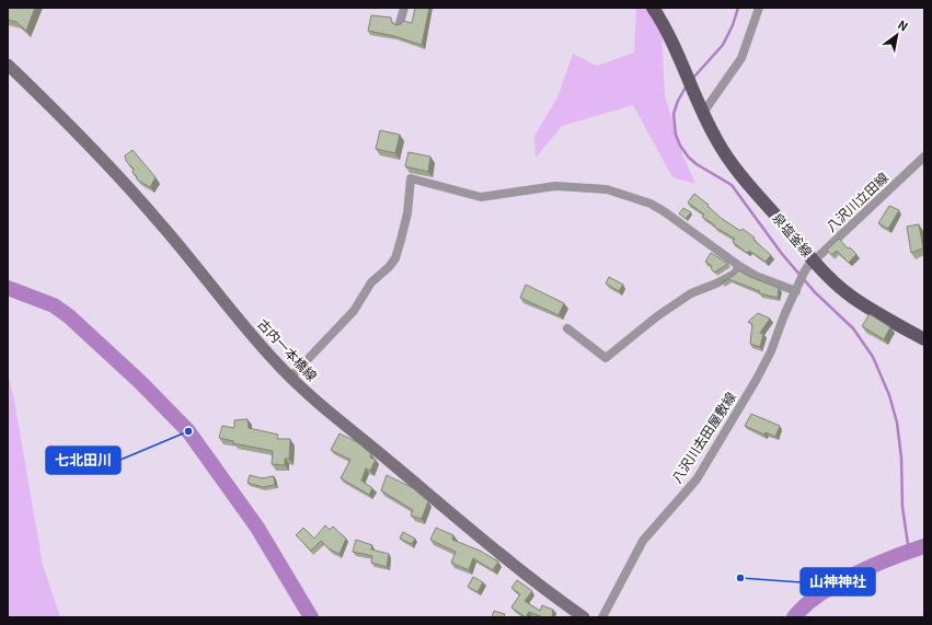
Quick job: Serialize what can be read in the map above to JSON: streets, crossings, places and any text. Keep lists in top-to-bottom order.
{
  "streets": {
    "main road": ["泉塩釜線"],
    "street": ["八沢川立田線", "古内一本橋線", "八沢川去田屋敷線"]
  },
  "crossings": [
    ["八沢川立田線", "泉塩釜線"],
    ["八沢川立田線", "八沢川去田屋敷線"]
  ],
  "places": ["七北田川", "山神神社"],
  "north": "top right"
}
